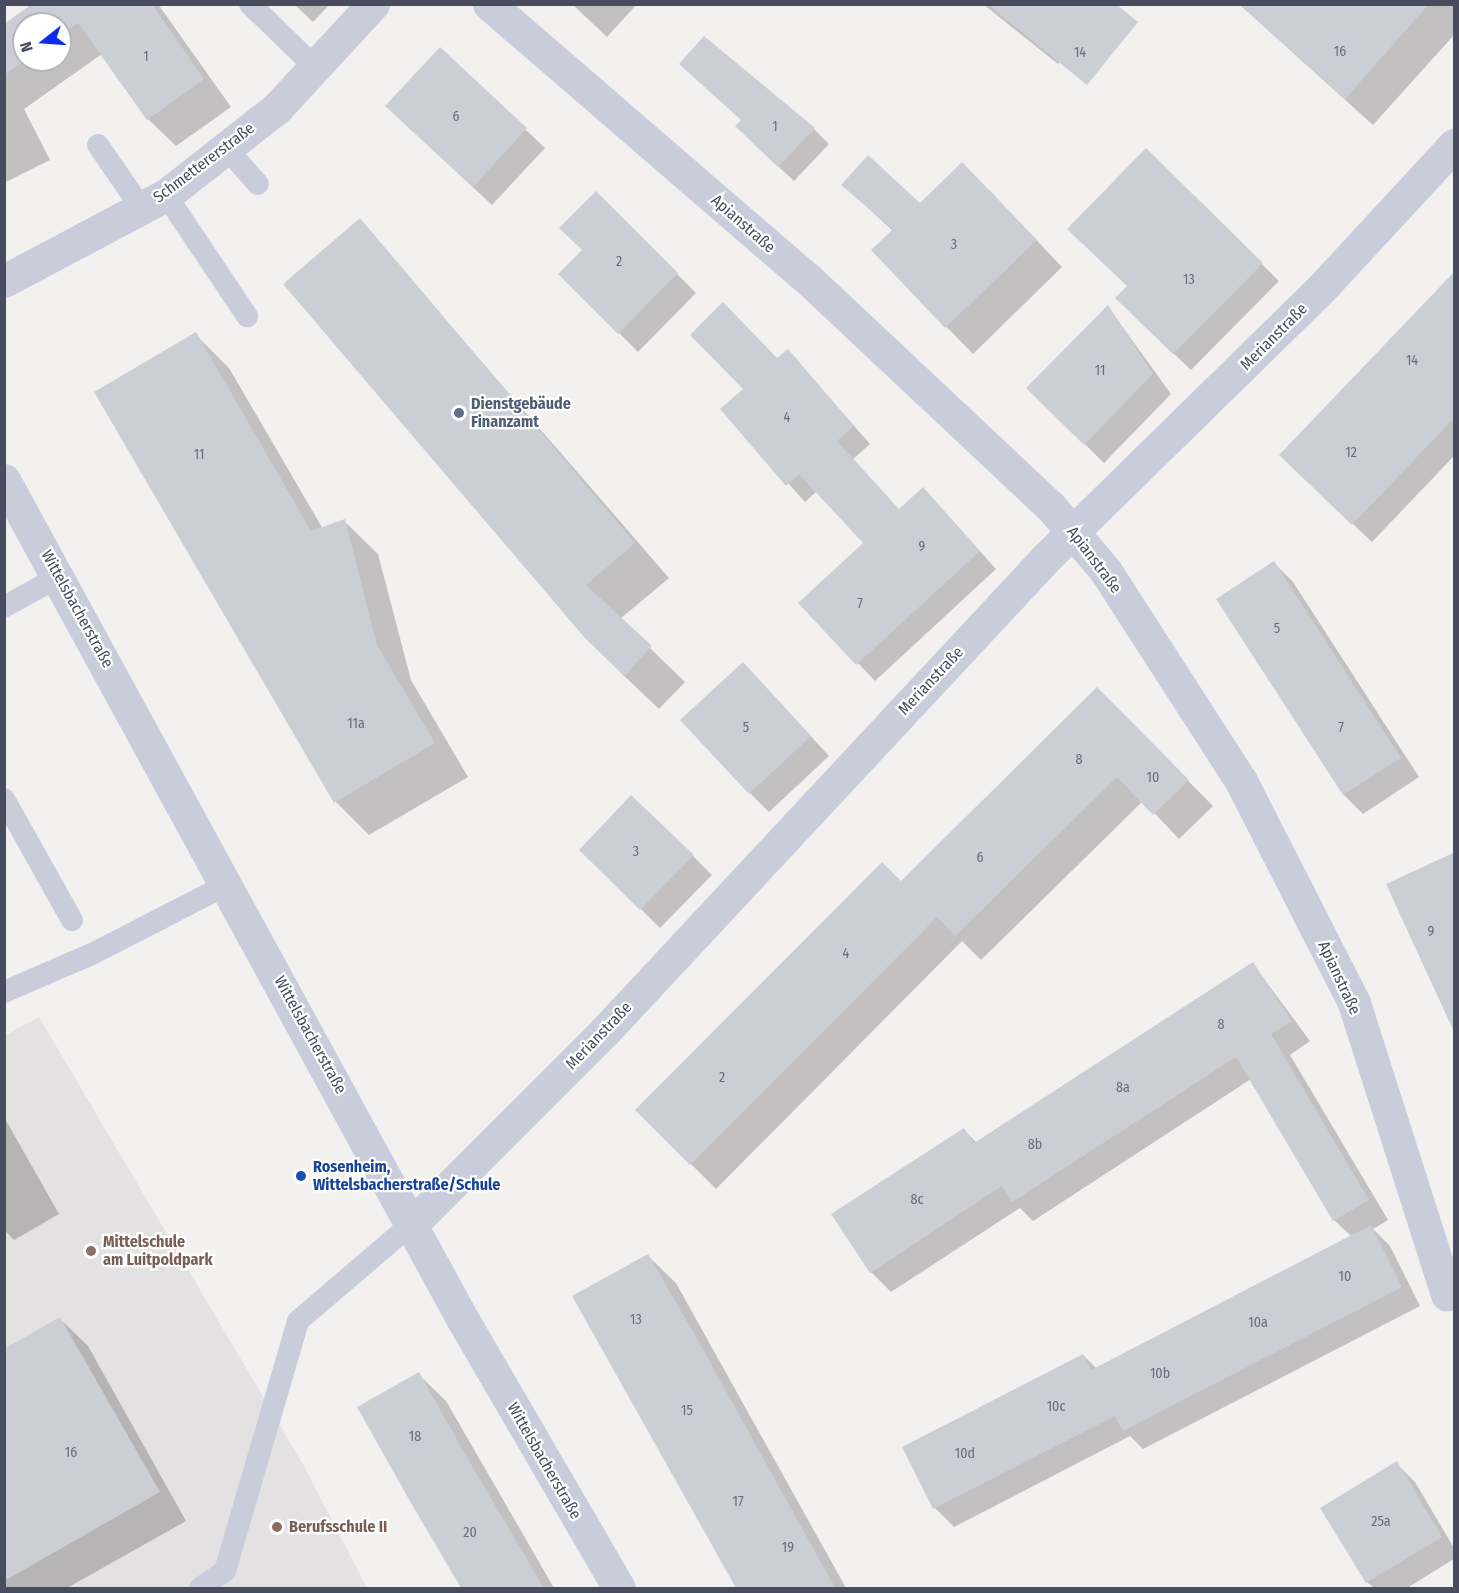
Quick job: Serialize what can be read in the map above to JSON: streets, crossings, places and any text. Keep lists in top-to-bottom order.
{
  "streets": {
    "street": [
      "Schmettererstraße",
      "Apianstraße",
      "Merianstraße",
      "Wittelsbacherstraße"
    ]
  },
  "crossings": [
    ["Apianstraße", "Merianstraße"],
    ["Merianstraße", "Wittelsbacherstraße"]
  ],
  "places": [
    "Dienstgebäude Finanzamt",
    "Rosenheim, Wittelsbacherstraße/Schule",
    "Mittelschule am Luitpoldpark",
    "Berufsschule II"
  ],
  "house_numbers": [
    "16",
    "14",
    "1",
    "6",
    "1",
    "3",
    "2",
    "13",
    "14",
    "11",
    "4",
    "12",
    "11",
    "9",
    "7",
    "5",
    "11a",
    "5",
    "7",
    "8",
    "10",
    "3",
    "6",
    "9",
    "4",
    "8",
    "2",
    "8a",
    "8b",
    "8c",
    "10",
    "13",
    "10a",
    "10b",
    "10c",
    "15",
    "18",
    "16",
    "10d",
    "17",
    "25a",
    "20",
    "19"
  ],
  "north": "left"
}
